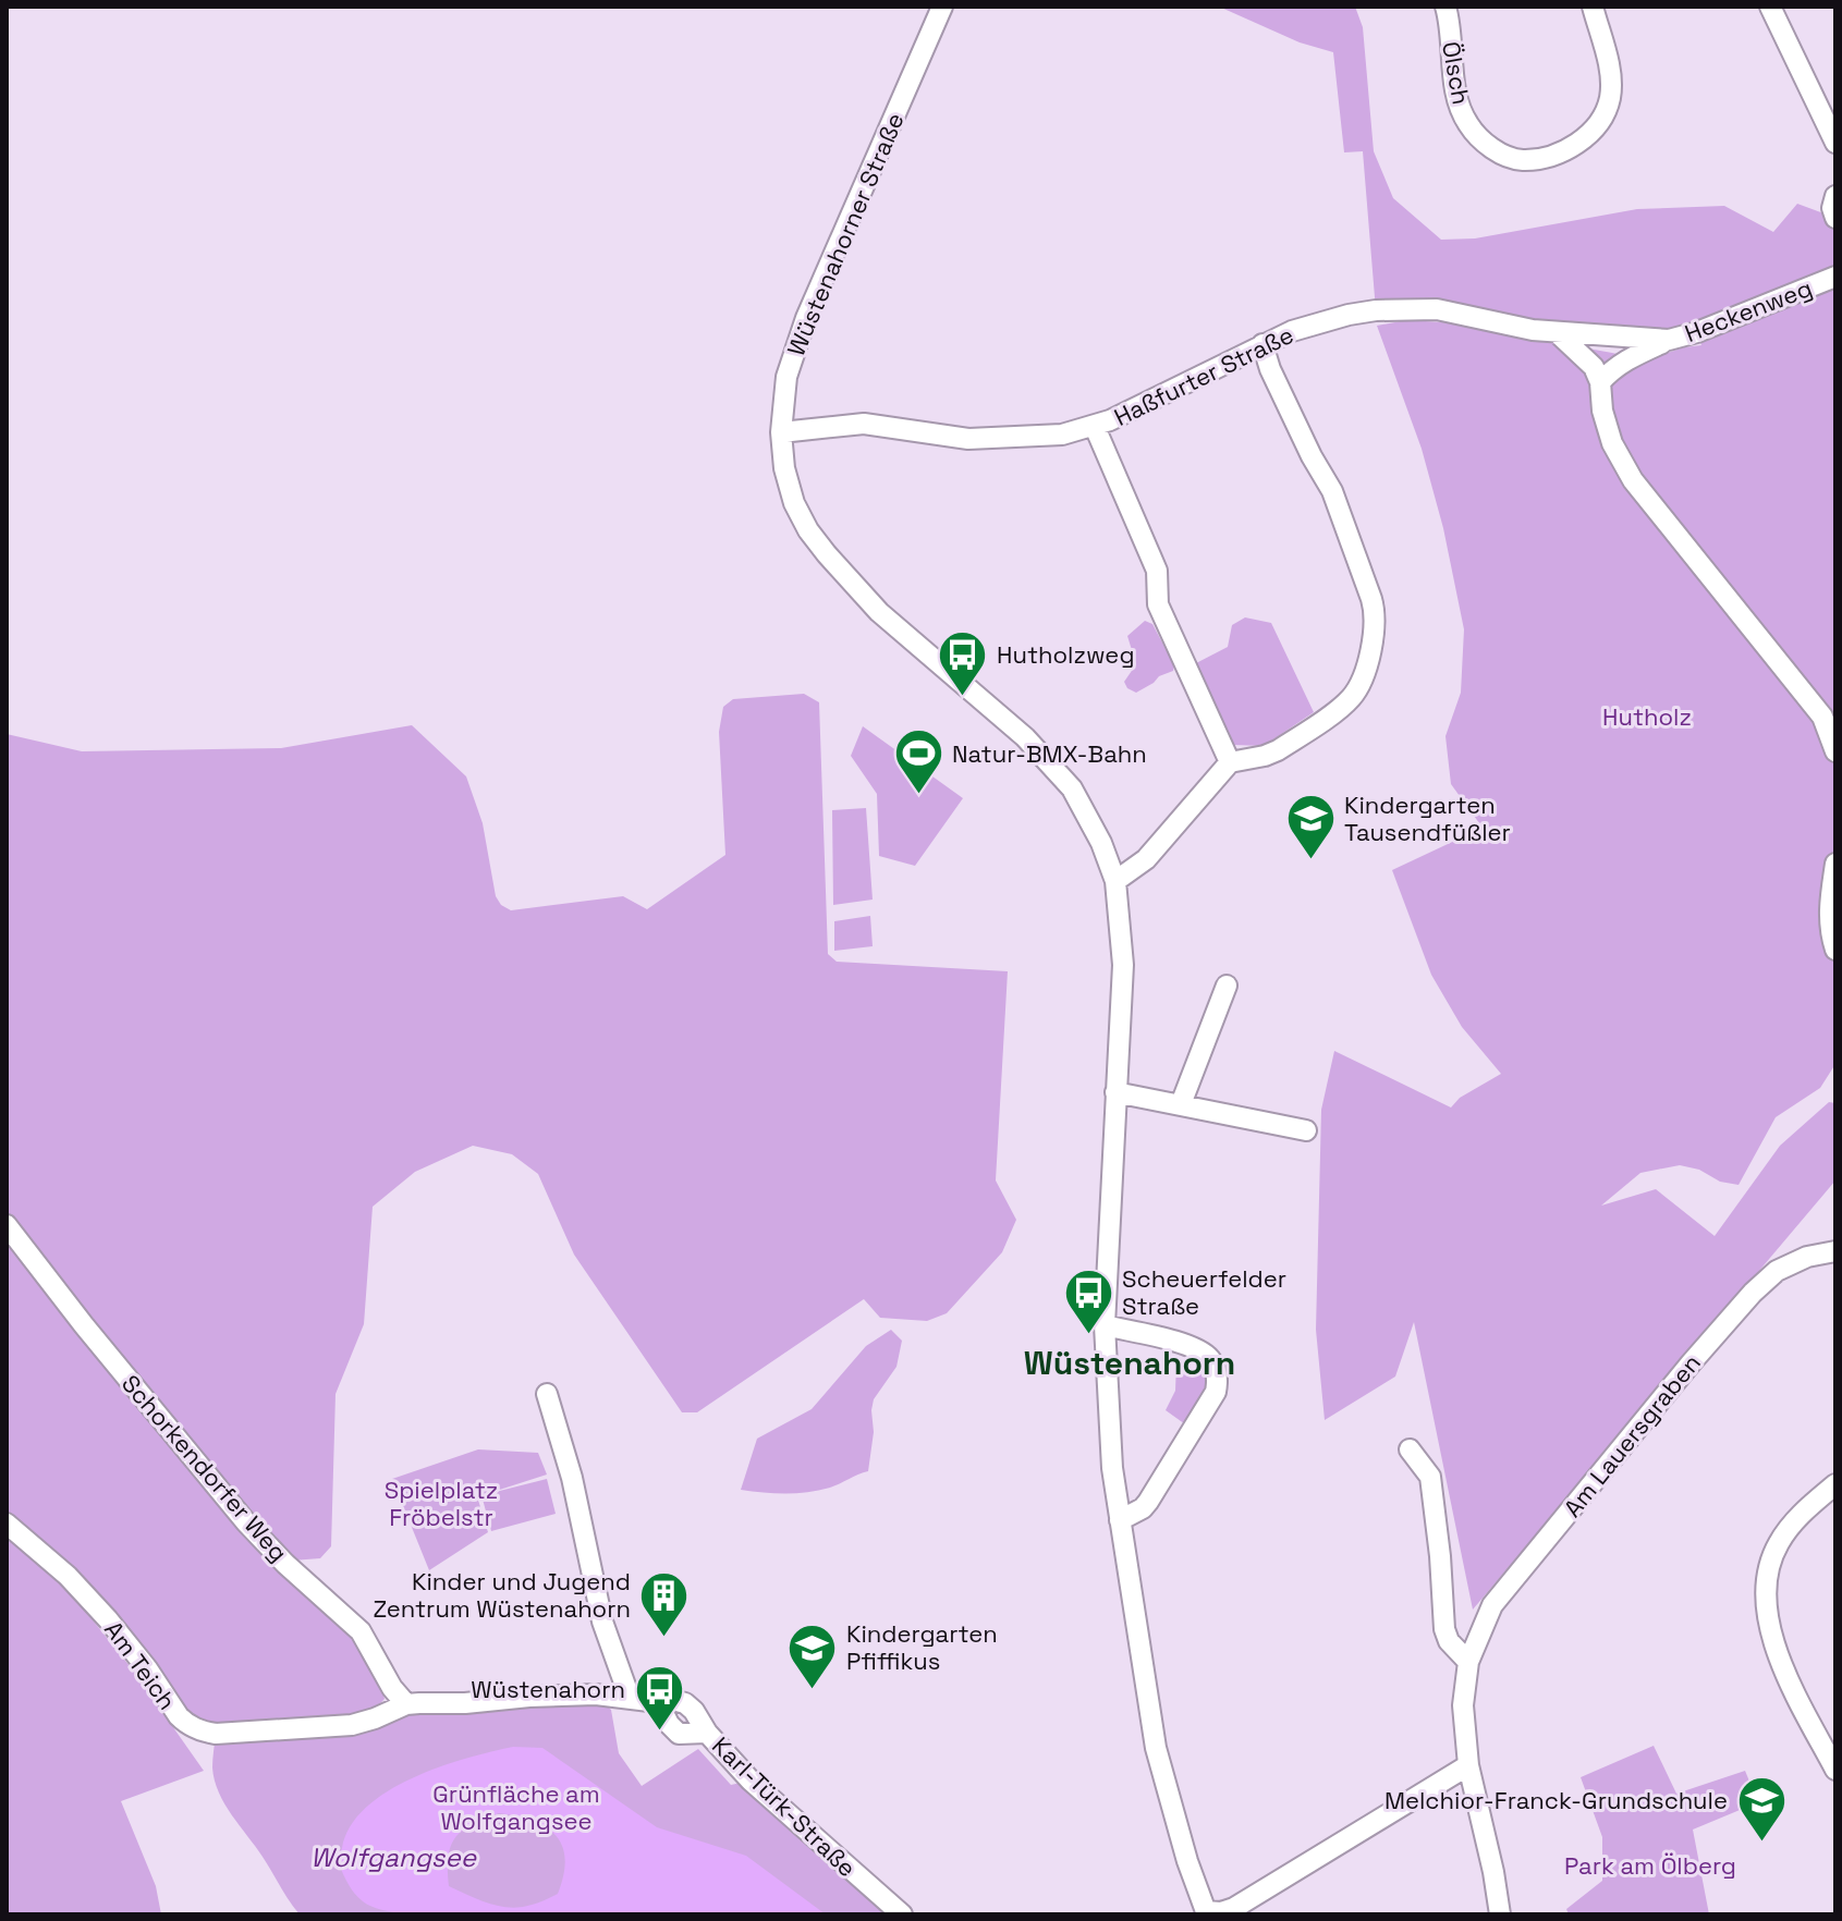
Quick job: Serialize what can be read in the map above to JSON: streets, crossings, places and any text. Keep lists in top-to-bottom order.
{
  "streets": {
    "street": [
      "Ölsch",
      "Wüstenahorner Straße",
      "Heckenweg",
      "Haßfurter Straße",
      "Am Lauersgraben",
      "Schorkendorfer Weg",
      "Am Teich",
      "Karl-Türk-Straße"
    ]
  },
  "crossings": [
    ["Wüstenahorner Straße", "Haßfurter Straße"],
    ["Heckenweg", "Haßfurter Straße"],
    ["Schorkendorfer Weg", "Am Teich"],
    ["Schorkendorfer Weg", "Karl-Türk-Straße"],
    ["Am Teich", "Karl-Türk-Straße"]
  ],
  "districts": ["Wüstenahorn"],
  "water": ["Wolfgangsee"],
  "parks": [
    "Hutholz",
    "Spielplatz Fröbelstr",
    "Grünfläche am Wolfgangsee",
    "Park am Ölberg"
  ],
  "places": {
    "bus stop": ["Hutholzweg", "Scheuerfelder Straße", "Wüstenahorn"],
    "sports": ["Natur-BMX-Bahn"],
    "school or university": ["Kindergarten Tausendfüßler", "Kindergarten Pfiffikus", "Melchior-Franck-Grundschule"],
    "building": ["Kinder und Jugend Zentrum Wüstenahorn"]
  }
}
